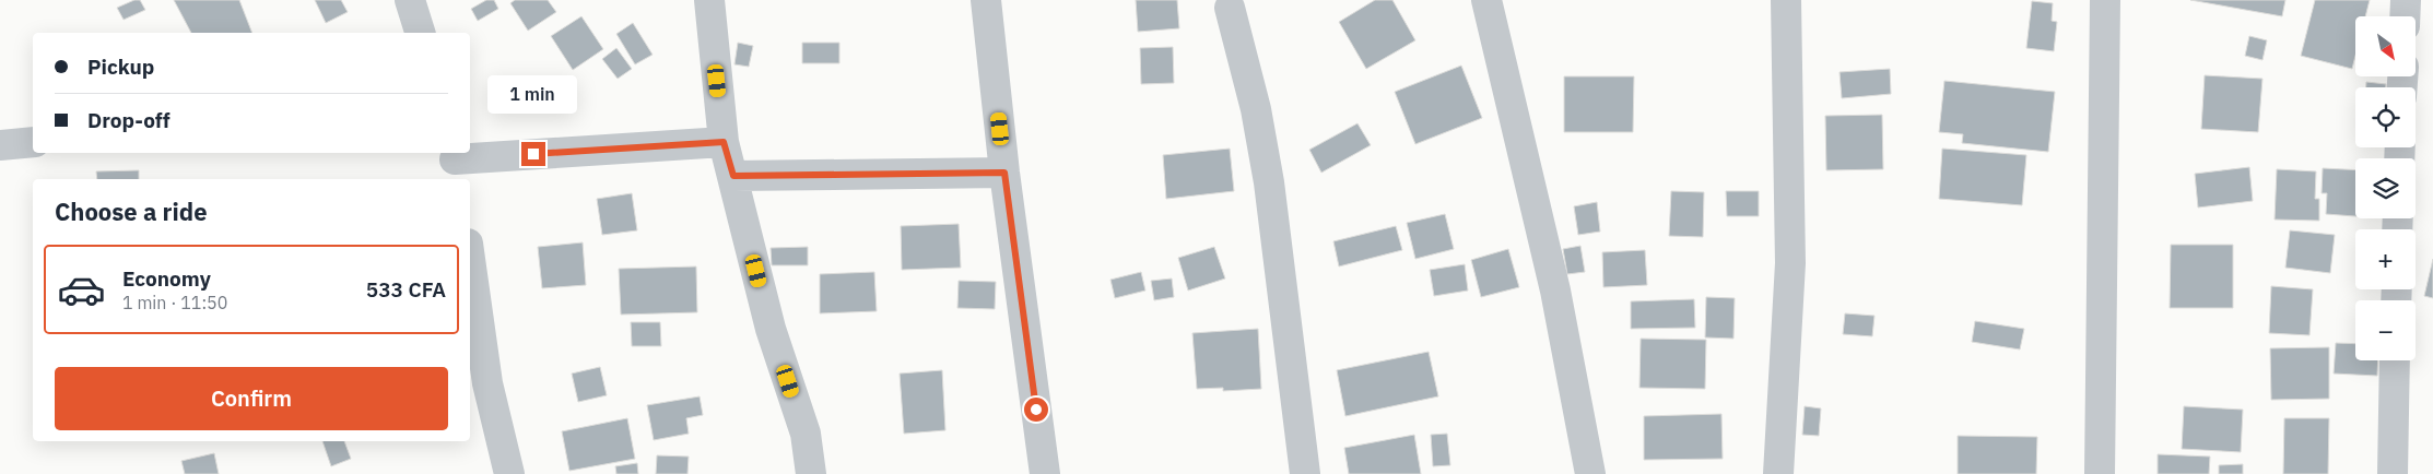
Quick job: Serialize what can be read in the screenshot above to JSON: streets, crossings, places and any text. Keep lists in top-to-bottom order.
{
  "north": "bottom right",
  "page": {
    "map_buttons": ["+", "−"],
    "banner": ["Pickup", "Drop-off"],
    "bubble": "1 min",
    "heading": "Choose a ride",
    "list": [
      {
        "name": "Economy",
        "note": "1 min · 11:50",
        "value": "533 CFA"
      }
    ],
    "buttons": "Confirm"
  }
}
